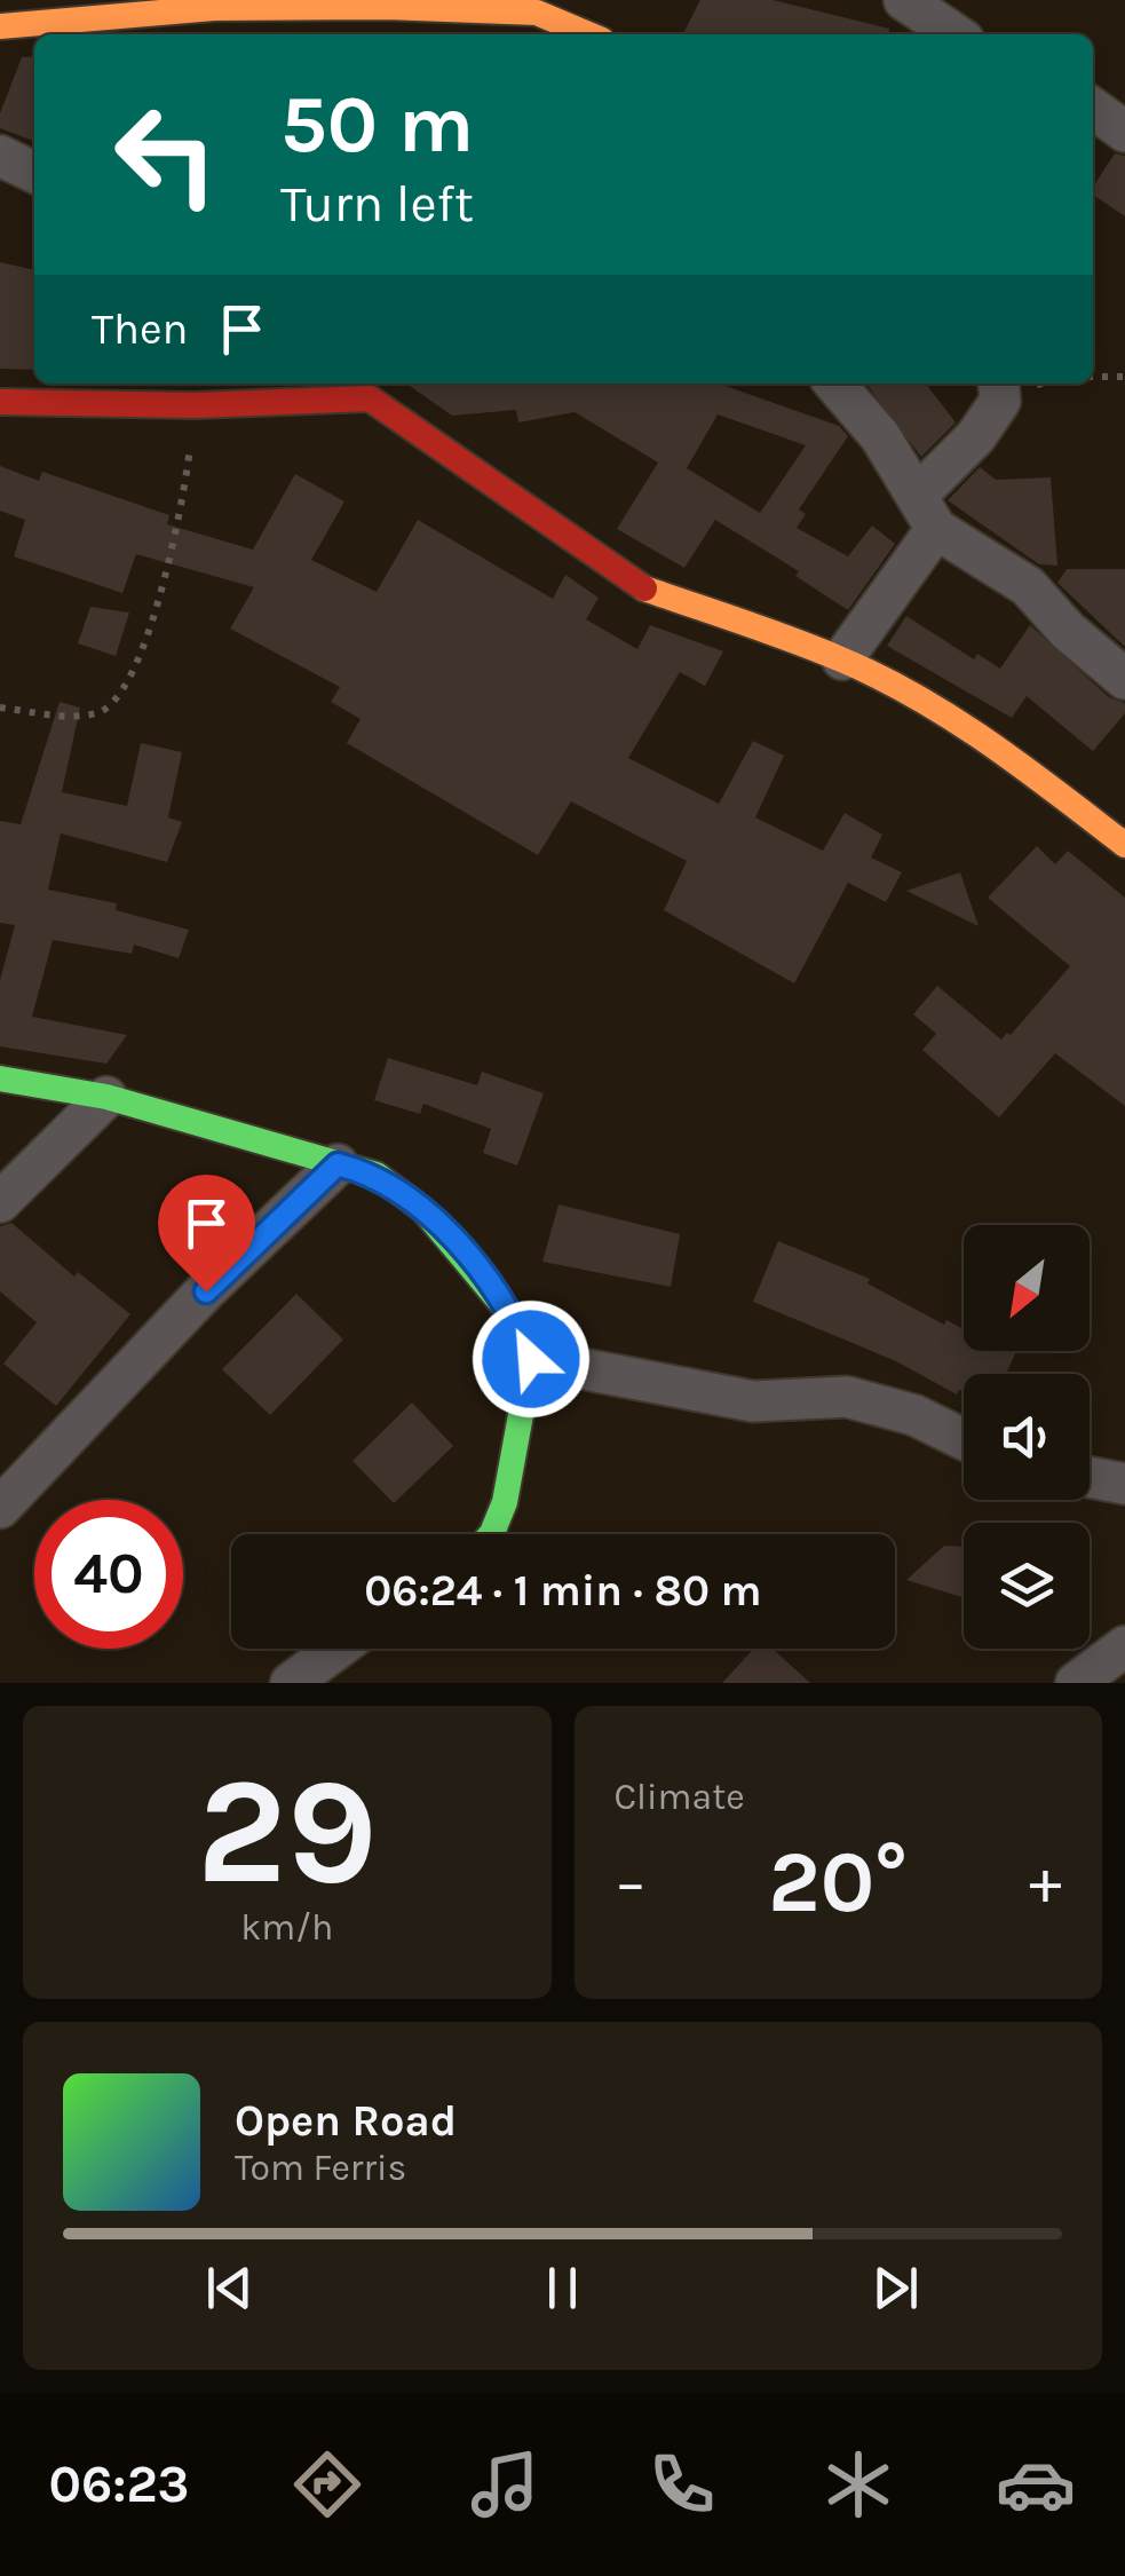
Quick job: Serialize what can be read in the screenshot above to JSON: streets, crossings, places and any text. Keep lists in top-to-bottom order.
{
  "north": "bottom left",
  "page": {
    "turn": ["50 m", "Turn left"],
    "then": "Then",
    "limit": "40",
    "trip": "06:24 · 1 min · 80 m",
    "tile": [
      ["29", "km/h"],
      "Climate"
    ],
    "heat": ["−", "20°", "+"],
    "song": ["Open Road", "Tom Ferris"],
    "tabs": "06:23"
  }
}
